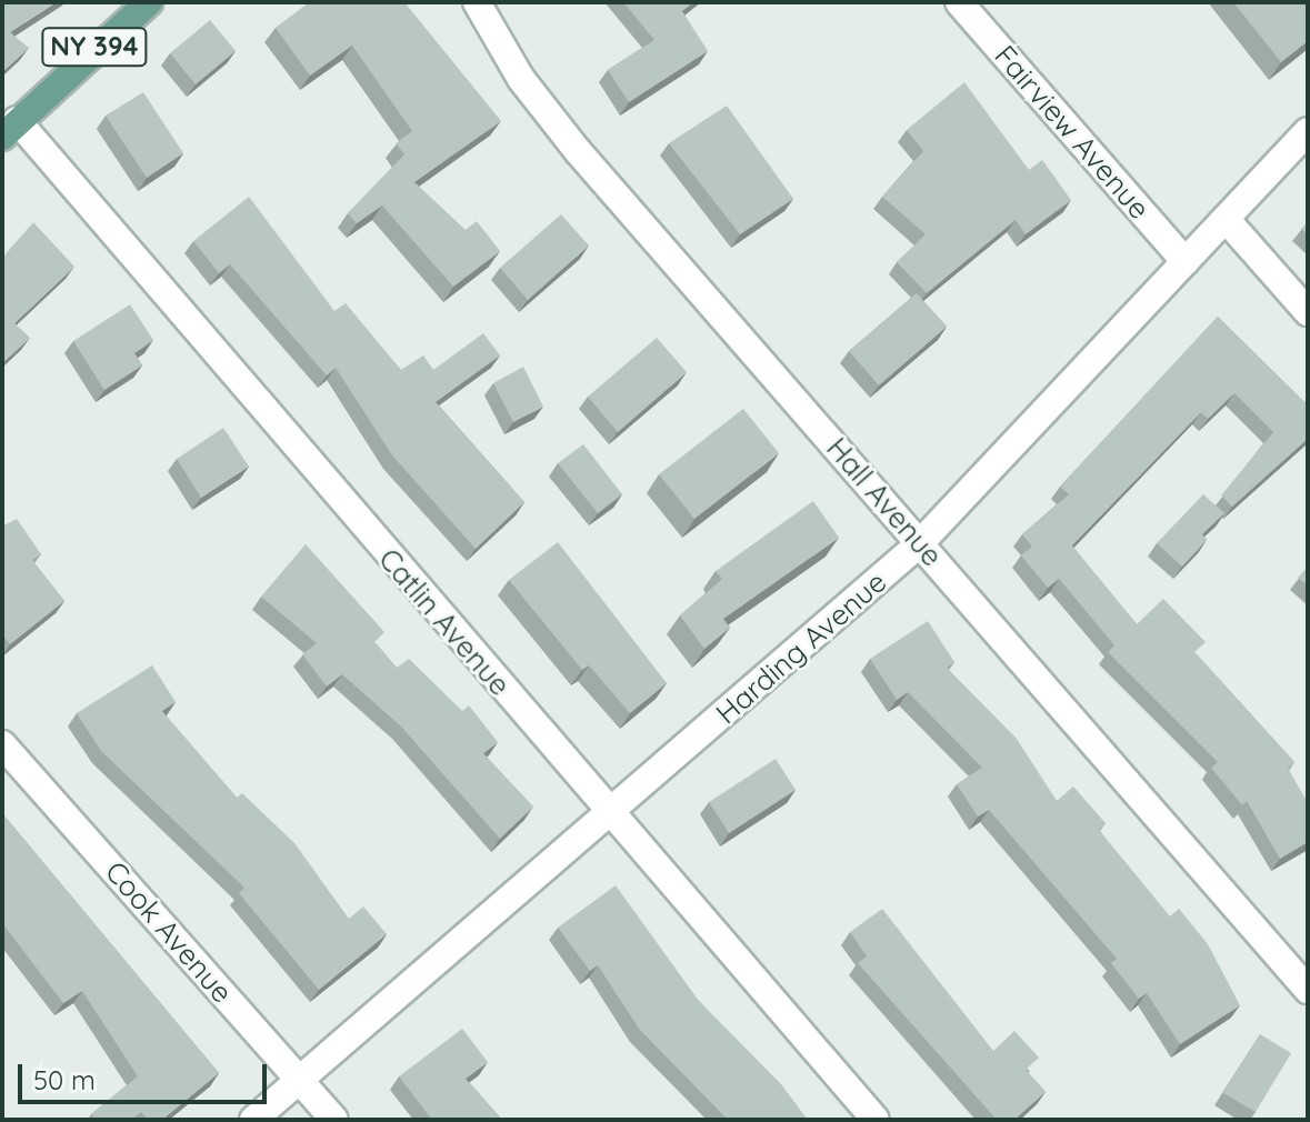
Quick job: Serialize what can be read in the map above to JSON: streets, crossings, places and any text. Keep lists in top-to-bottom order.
{
  "streets": {
    "main road": ["NY 394"],
    "street": [
      "Fairview Avenue",
      "Hall Avenue",
      "Catlin Avenue",
      "Harding Avenue",
      "Cook Avenue"
    ]
  },
  "crossings": [
    ["NY 394", "Catlin Avenue"],
    ["Fairview Avenue", "Harding Avenue"],
    ["Hall Avenue", "Harding Avenue"],
    ["Catlin Avenue", "Harding Avenue"],
    ["Harding Avenue", "Cook Avenue"]
  ],
  "scale_bar": "50 m"
}
